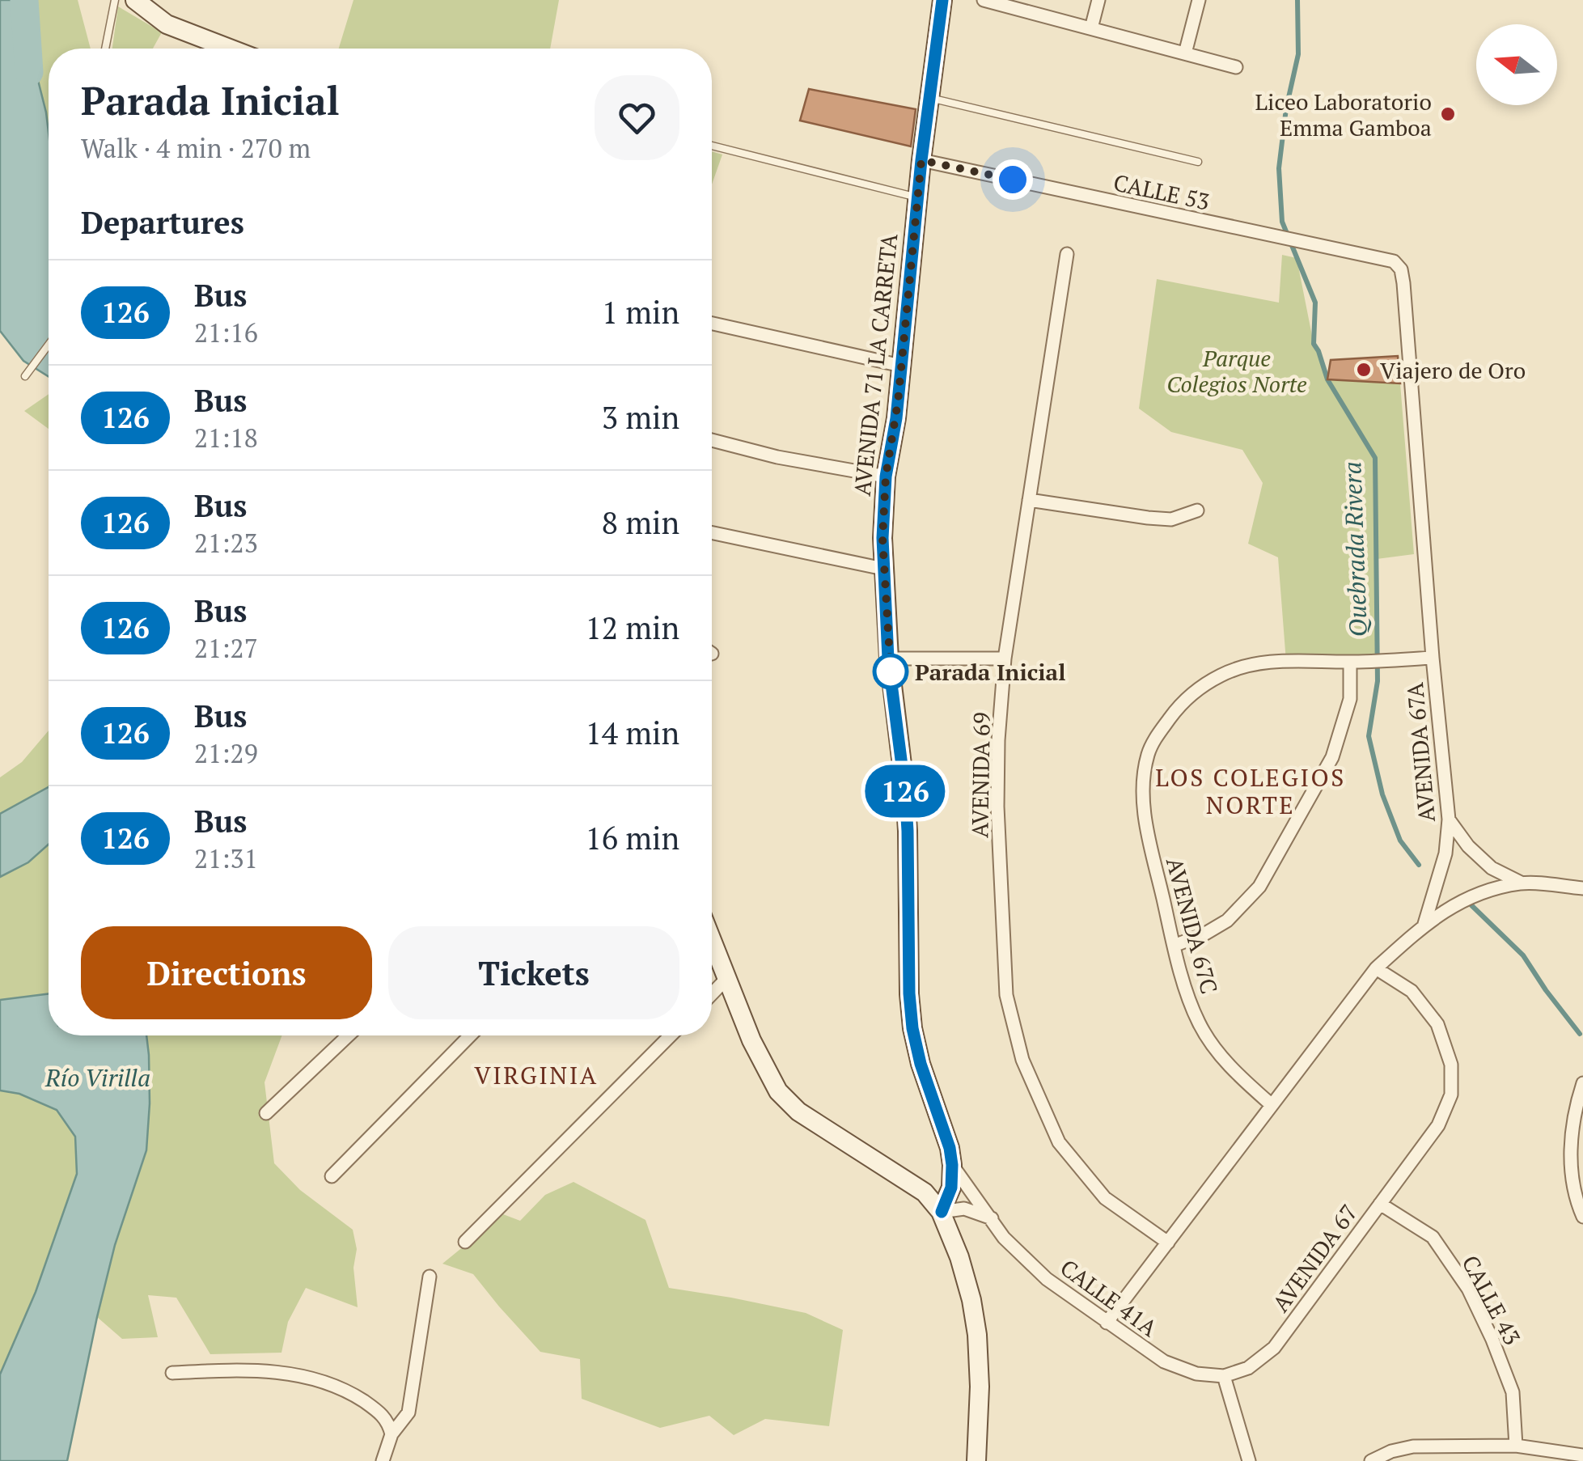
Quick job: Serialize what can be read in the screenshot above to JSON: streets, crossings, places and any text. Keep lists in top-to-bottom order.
{
  "streets": {
    "street": [
      "CALLE 53",
      "AVENIDA 71 LA CARRETA",
      "AVENIDA 67A",
      "AVENIDA 69",
      "AVENIDA 67C",
      "AVENIDA 67",
      "CALLE 41A",
      "CALLE 43"
    ]
  },
  "crossings": [
    ["CALLE 53", "AVENIDA 71 LA CARRETA"],
    ["CALLE 53", "AVENIDA 67A"],
    ["AVENIDA 71 LA CARRETA", "CALLE 41A"],
    ["AVENIDA 67A", "AVENIDA 69"],
    ["AVENIDA 67A", "AVENIDA 67C"],
    ["AVENIDA 67A", "AVENIDA 67"],
    ["AVENIDA 67A", "CALLE 41A"],
    ["AVENIDA 67", "CALLE 41A"],
    ["AVENIDA 67", "CALLE 43"]
  ],
  "districts": ["LOS COLEGIOS NORTE", "VIRGINIA"],
  "water": ["Quebrada Rivera", "Río Virilla"],
  "parks": ["Parque Colegios Norte"],
  "places": ["Liceo Laboratorio Emma Gamboa", "Viajero de Oro", "Parada Inicial"],
  "lines": ["bus line 126"],
  "north": "left",
  "page": {
    "on_map": "126",
    "heading": [
      ["Parada Inicial", "Walk · 4 min · 270 m"],
      "Departures"
    ],
    "list": [
      {
        "mark": "126",
        "name": "Bus",
        "note": "21:16",
        "value": "1 min"
      },
      {
        "mark": "126",
        "name": "Bus",
        "note": "21:18",
        "value": "3 min"
      },
      {
        "mark": "126",
        "name": "Bus",
        "note": "21:23",
        "value": "8 min"
      },
      {
        "mark": "126",
        "name": "Bus",
        "note": "21:27",
        "value": "12 min"
      },
      {
        "mark": "126",
        "name": "Bus",
        "note": "21:29",
        "value": "14 min"
      },
      {
        "mark": "126",
        "name": "Bus",
        "note": "21:31",
        "value": "16 min"
      }
    ],
    "buttons": ["Directions", "Tickets"]
  }
}
